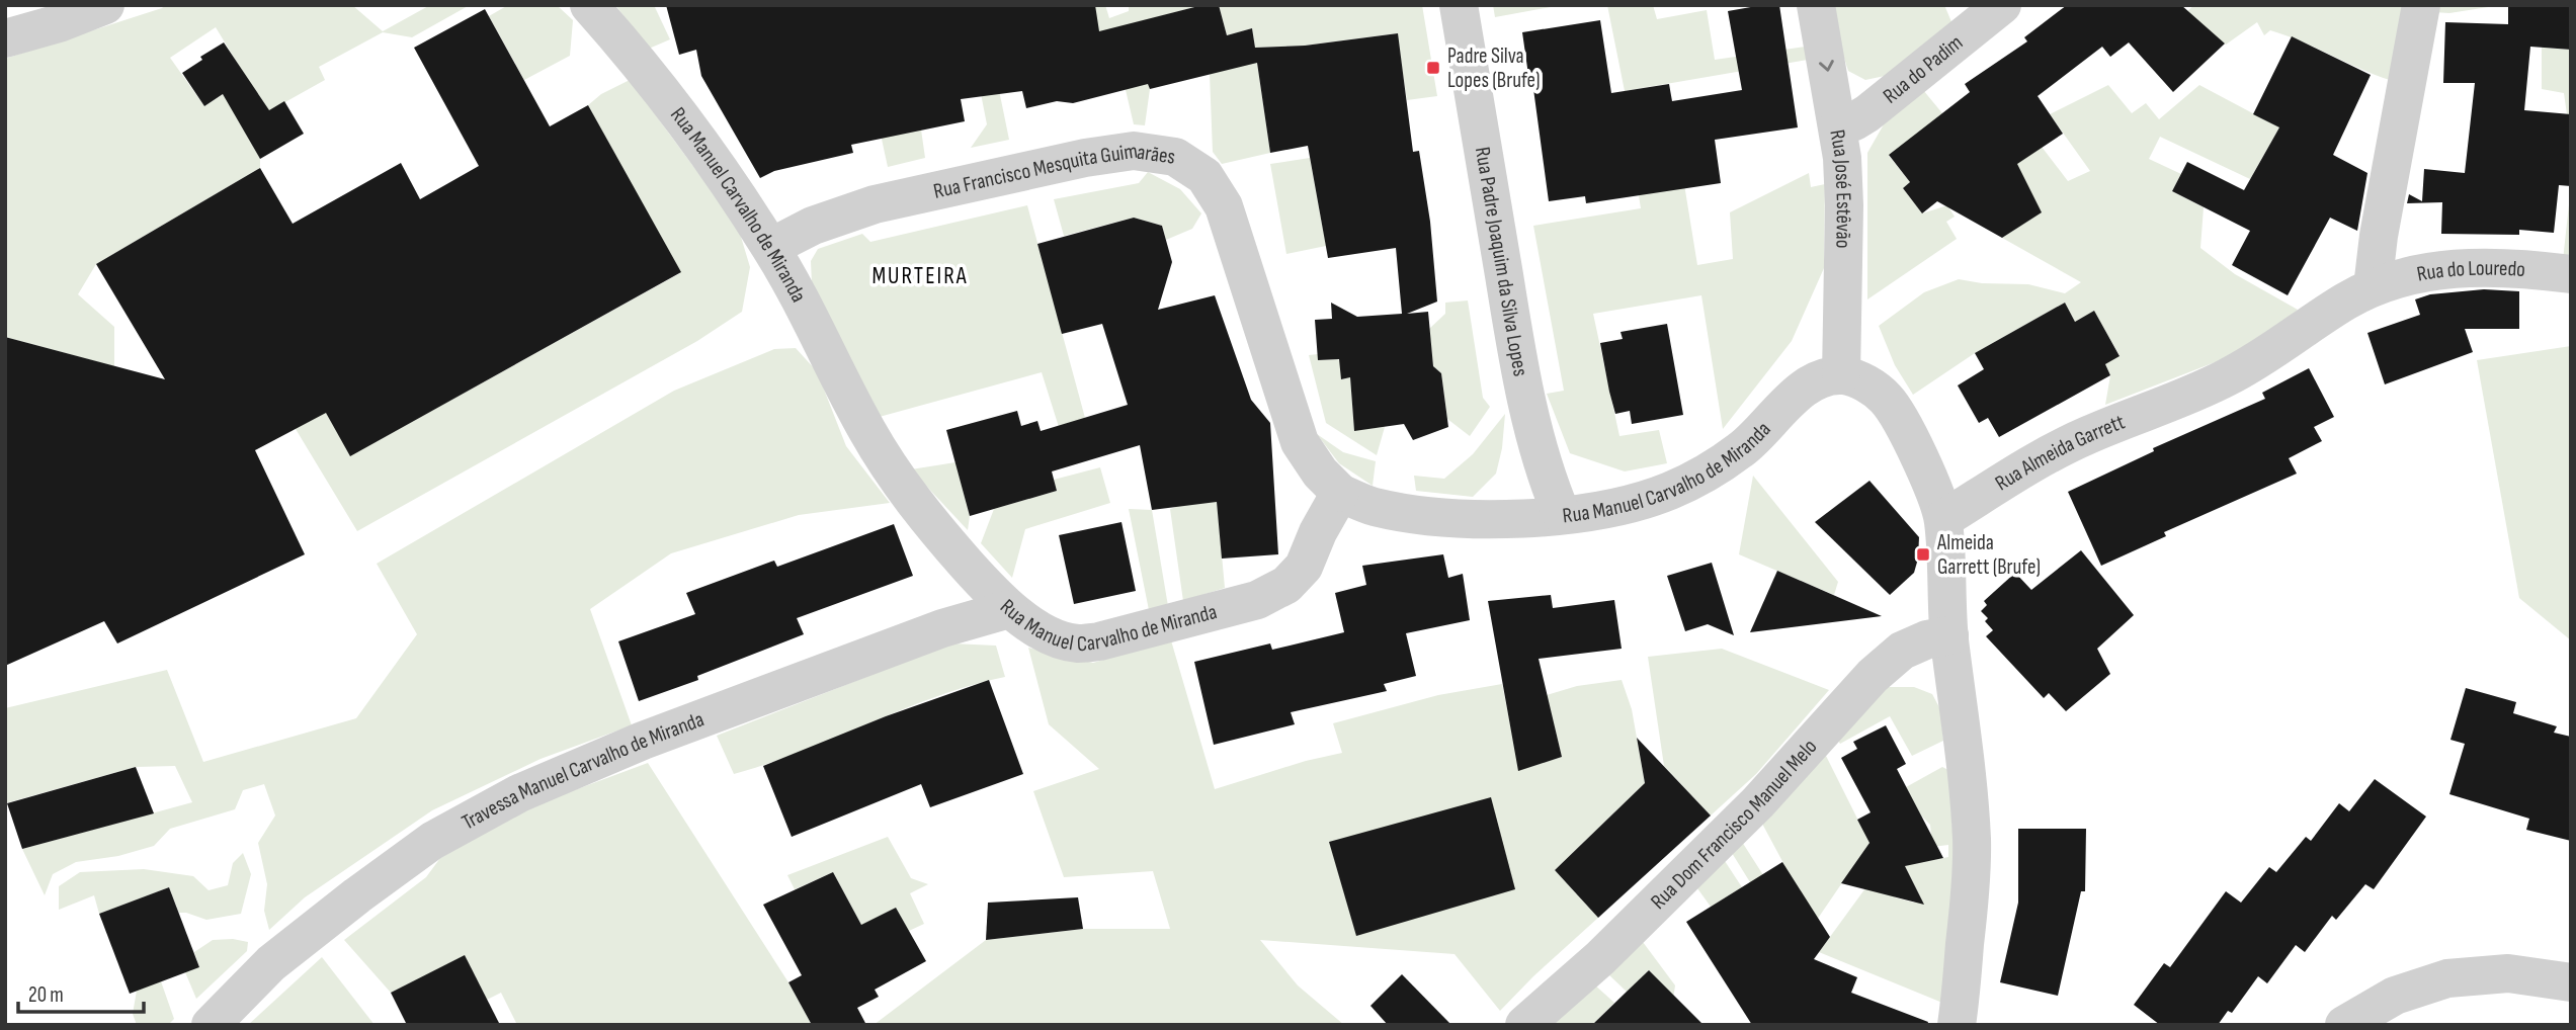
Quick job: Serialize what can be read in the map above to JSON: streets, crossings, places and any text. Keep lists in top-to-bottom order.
{
  "streets": {
    "street": [
      "Rua do Padim",
      "Rua Francisco Mesquita Guimarães",
      "Rua José Estêvão",
      "Rua Manuel Carvalho de Miranda",
      "Rua Padre Joaquim da Silva Lopes",
      "Rua do Louredo",
      "Rua Almeida Garrett",
      "Travessa Manuel Carvalho de Miranda",
      "Rua Dom Francisco Manuel Melo"
    ]
  },
  "crossings": [
    ["Rua do Padim", "Rua José Estêvão"],
    ["Rua Francisco Mesquita Guimarães", "Rua Manuel Carvalho de Miranda"],
    ["Rua José Estêvão", "Rua Manuel Carvalho de Miranda"],
    ["Rua Manuel Carvalho de Miranda", "Rua Padre Joaquim da Silva Lopes"],
    ["Rua Manuel Carvalho de Miranda", "Travessa Manuel Carvalho de Miranda"],
    ["Rua do Louredo", "Rua Almeida Garrett"]
  ],
  "districts": ["MURTEIRA"],
  "places": {
    "transit": ["Padre Silva Lopes (Brufe)", "Almeida Garrett (Brufe)"]
  },
  "scale_bar": "20 m"
}
